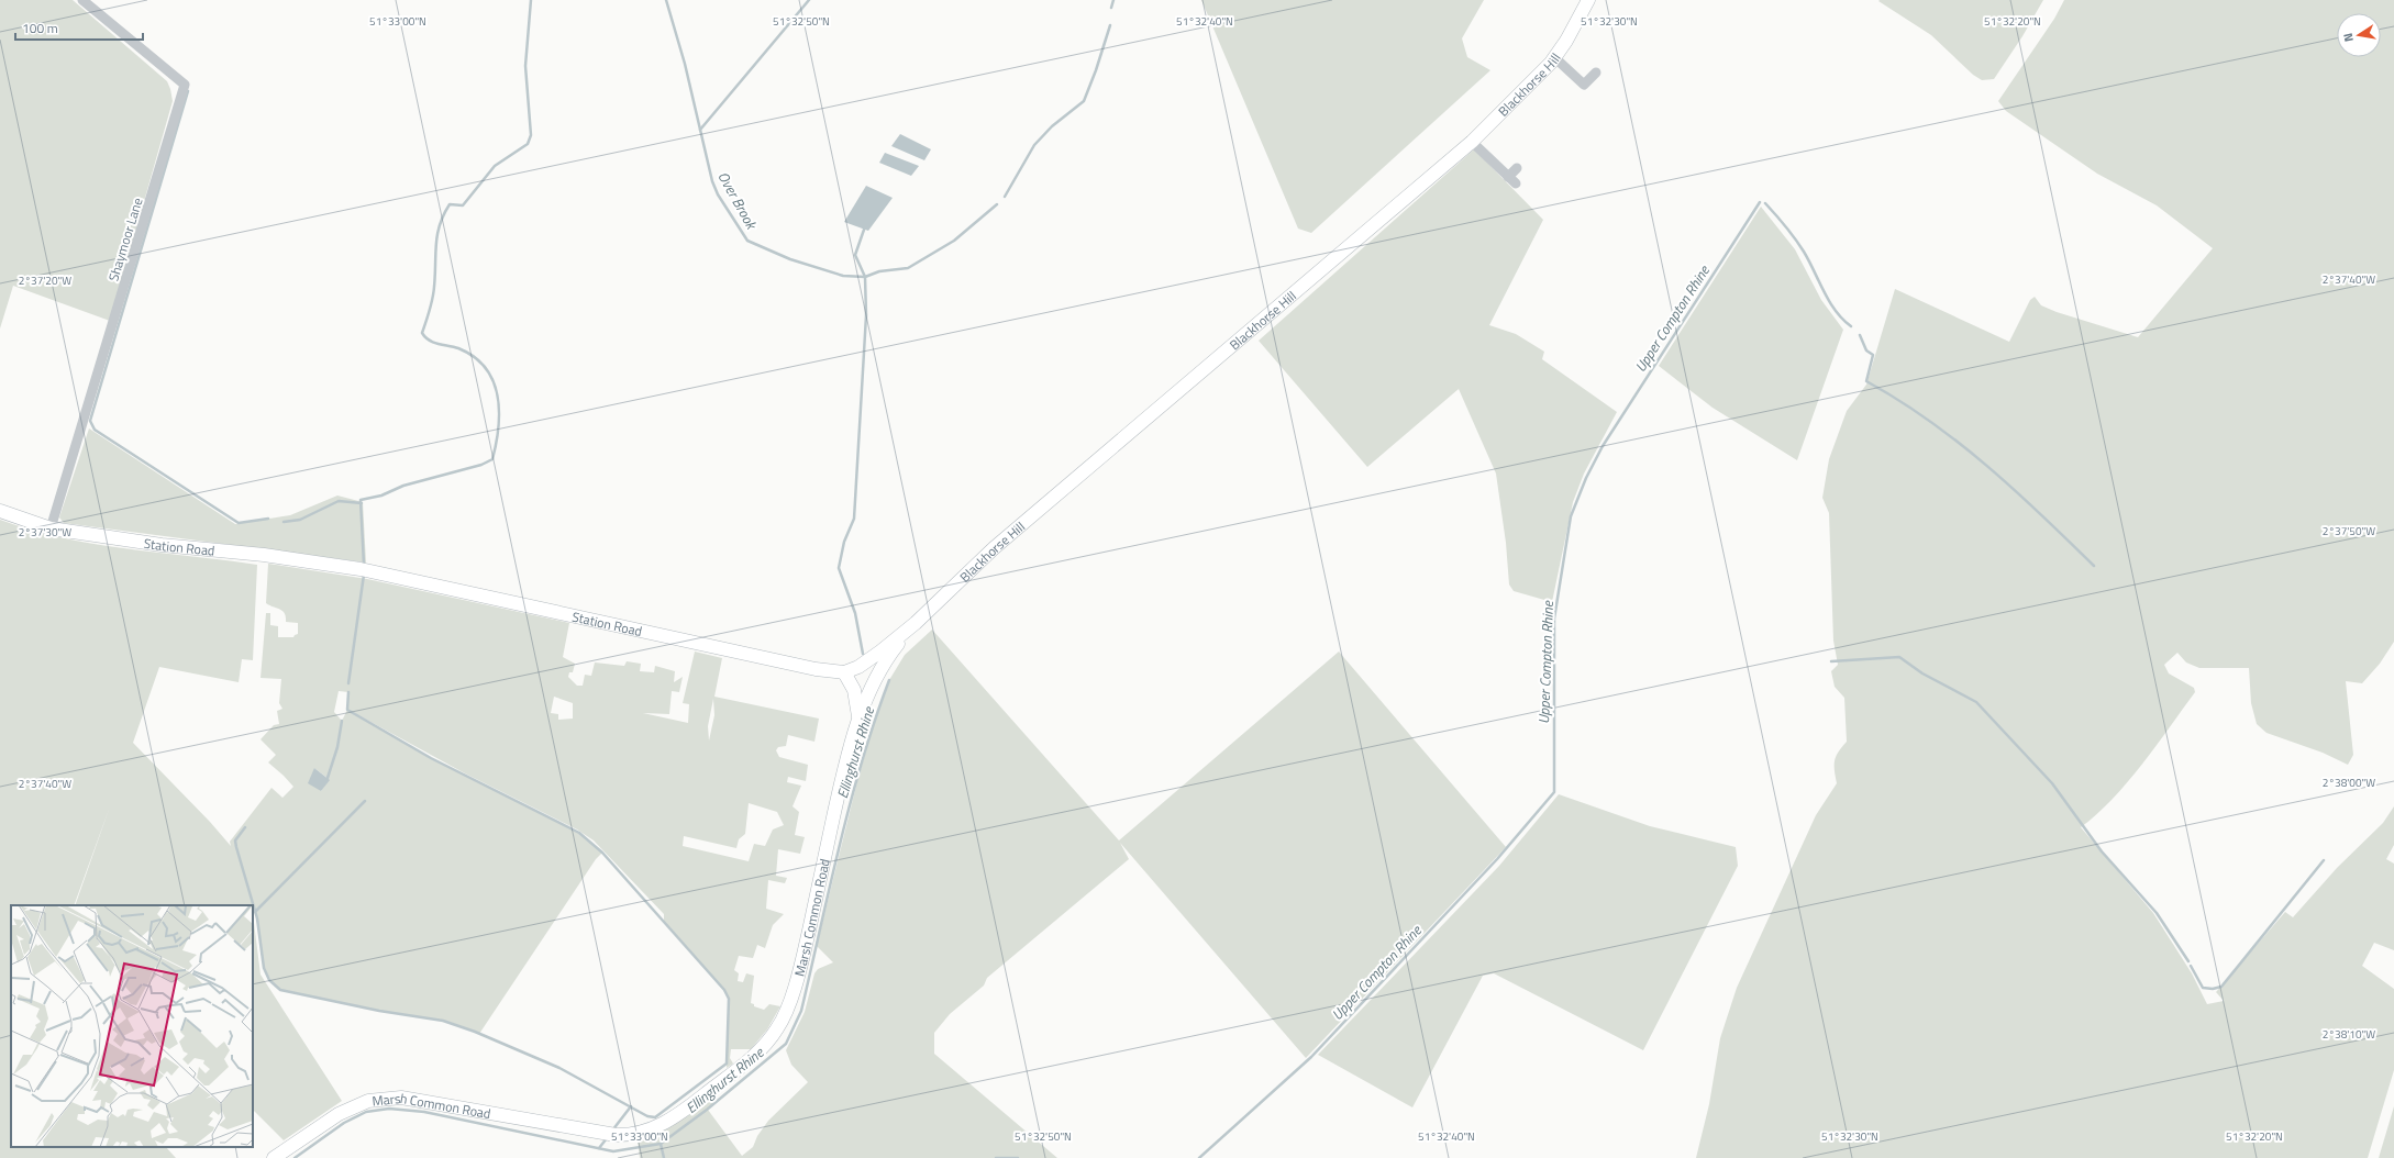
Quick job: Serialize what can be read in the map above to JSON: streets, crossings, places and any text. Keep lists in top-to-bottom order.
{
  "streets": {
    "main road": ["Blackhorse Hill", "Station Road", "Marsh Common Road"],
    "street": ["Shaymoor Lane"]
  },
  "crossings": [
    ["Blackhorse Hill", "Marsh Common Road"],
    ["Shaymoor Lane", "Station Road"]
  ],
  "water": ["Over Brook", "Upper Compton Rhine", "Ellinghurst Rhine"],
  "scale_bar": "100 m",
  "north": "left",
  "coordinates": [
    "51°33'00\"N",
    "51°32'50\"N",
    "51°32'40\"N",
    "51°32'30\"N",
    "51°32'20\"N",
    "2°37'40\"W",
    "2°37'20\"W",
    "2°37'50\"W",
    "2°37'30\"W",
    "2°38'00\"W",
    "2°38'10\"W"
  ]
}
